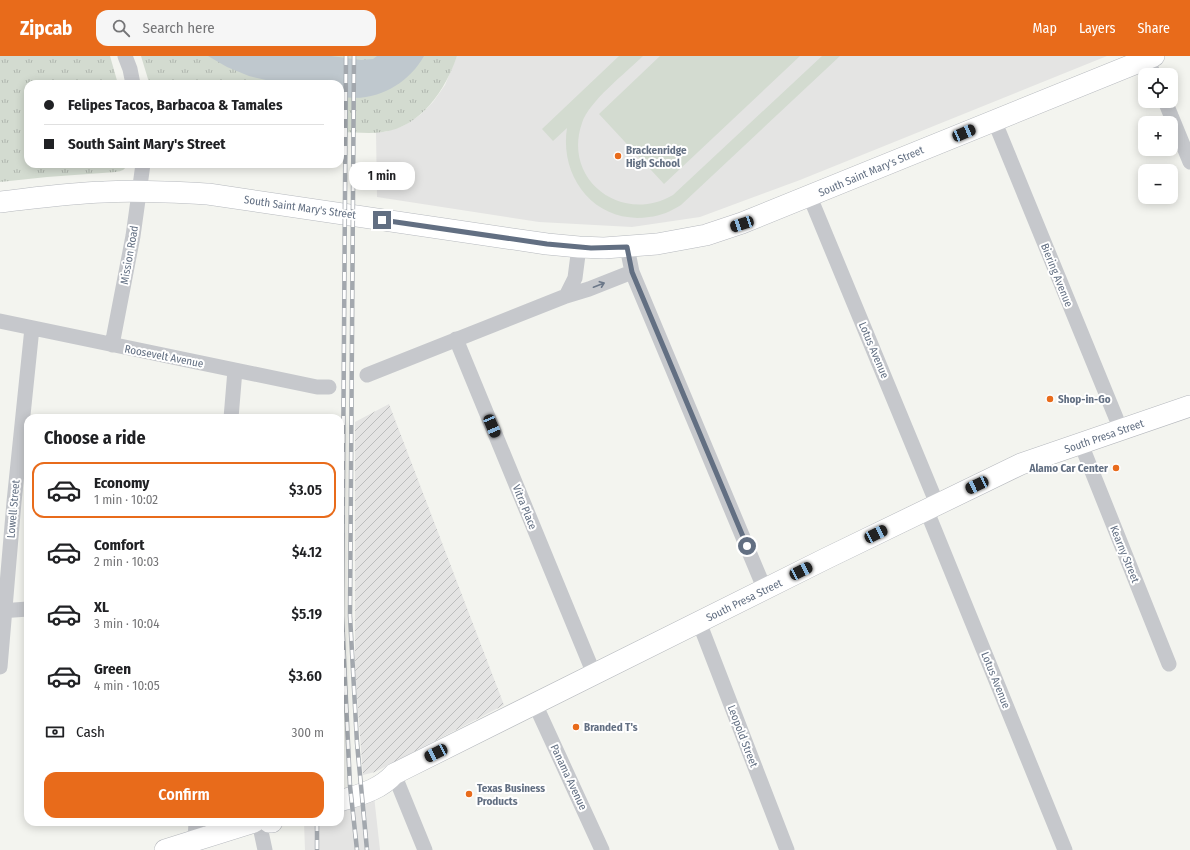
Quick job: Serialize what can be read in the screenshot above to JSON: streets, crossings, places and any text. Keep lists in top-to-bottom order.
{
  "streets": {
    "main road": ["South Saint Mary's Street", "South Presa Street"],
    "street": [
      "Mission Road",
      "Biering Avenue",
      "Lotus Avenue",
      "Roosevelt Avenue",
      "Vitra Place",
      "Lowell Street",
      "Kearny Street",
      "Leopold Street",
      "Panama Avenue"
    ]
  },
  "crossings": [
    ["South Saint Mary's Street", "Mission Road"],
    ["South Saint Mary's Street", "Biering Avenue"],
    ["South Saint Mary's Street", "Lotus Avenue"],
    ["Mission Road", "Roosevelt Avenue"],
    ["Biering Avenue", "South Presa Street"],
    ["Lotus Avenue", "South Presa Street"],
    ["Roosevelt Avenue", "Lowell Street"],
    ["South Presa Street", "Vitra Place"],
    ["South Presa Street", "Kearny Street"],
    ["South Presa Street", "Leopold Street"],
    ["South Presa Street", "Panama Avenue"]
  ],
  "places": [
    "Brackenridge High School",
    "Shop-in-Go",
    "Alamo Car Center",
    "Branded T's",
    "Texas Business Products"
  ],
  "page": {
    "header": "Zipcab",
    "search": "Search here",
    "nav": ["Map", "Layers", "Share"],
    "map_buttons": ["+", "−"],
    "banner": ["Felipes Tacos, Barbacoa & Tamales", "South Saint Mary's Street"],
    "bubble": "1 min",
    "heading": "Choose a ride",
    "list": [
      {
        "name": "Economy",
        "note": "1 min · 10:02",
        "value": "$3.05"
      },
      {
        "name": "Comfort",
        "note": "2 min · 10:03",
        "value": "$4.12"
      },
      {
        "name": "XL",
        "note": "3 min · 10:04",
        "value": "$5.19"
      },
      {
        "name": "Green",
        "note": "4 min · 10:05",
        "value": "$3.60"
      }
    ],
    "pay": ["Cash", "300 m"],
    "buttons": "Confirm"
  }
}
